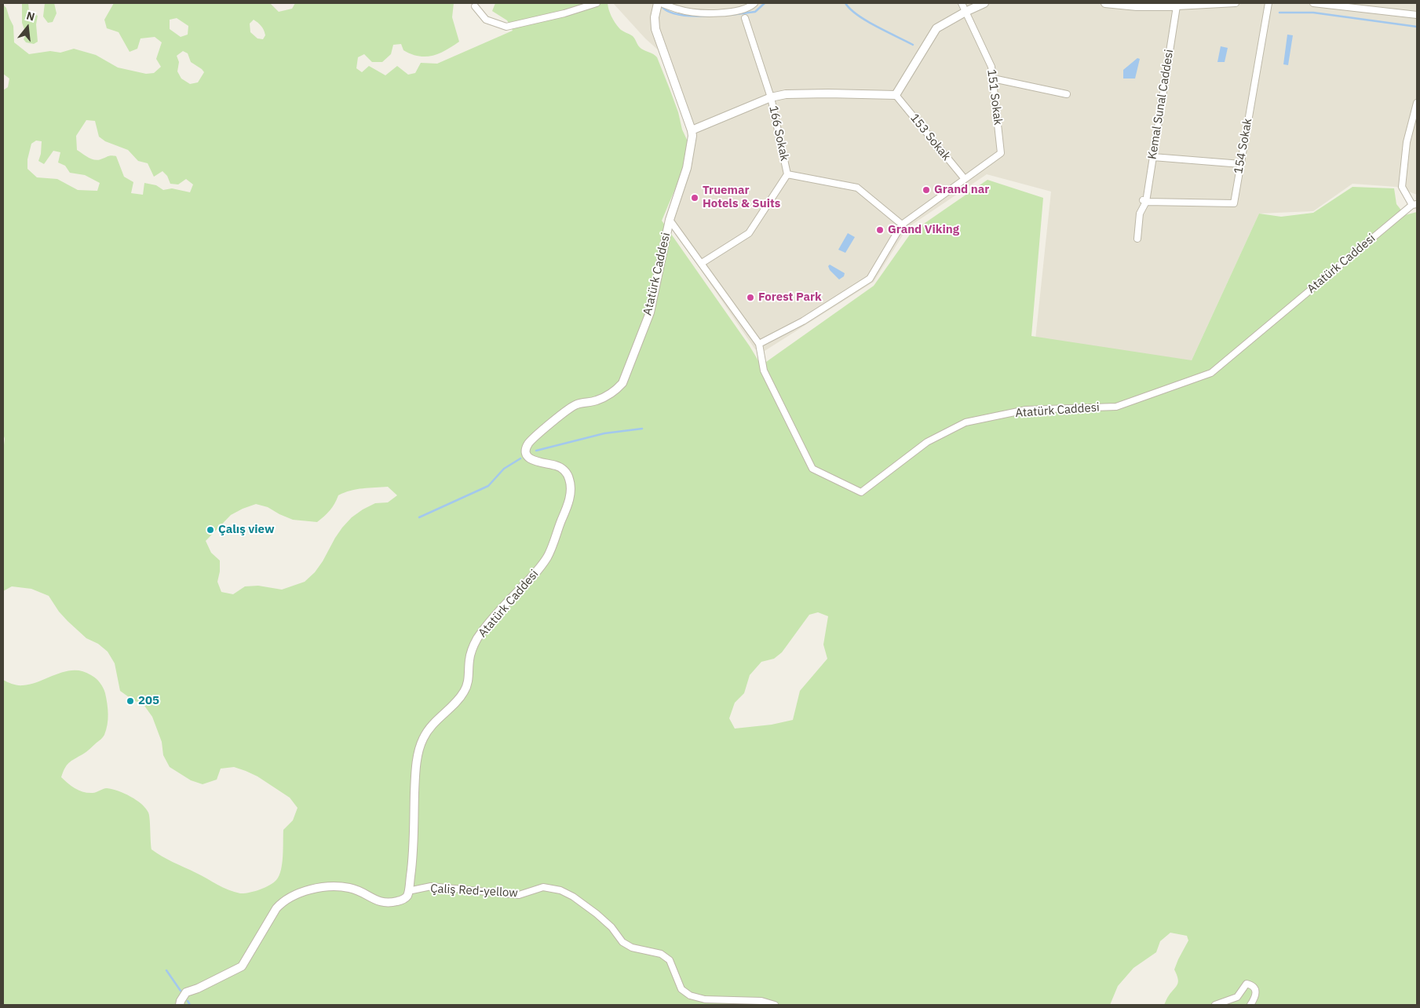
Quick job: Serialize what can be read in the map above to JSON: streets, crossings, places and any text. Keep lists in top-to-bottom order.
{
  "streets": {
    "street": [
      "151 Sokak",
      "Kemal Sunal Caddesi",
      "166 Sokak",
      "153 Sokak",
      "154 Sokak",
      "Atatürk Caddesi",
      "Çaliş Red-yellow"
    ]
  },
  "crossings": [
    ["151 Sokak", "153 Sokak"],
    ["Kemal Sunal Caddesi", "154 Sokak"],
    ["166 Sokak", "Atatürk Caddesi"],
    ["Atatürk Caddesi", "Çaliş Red-yellow"]
  ],
  "places": [
    "Grand nar",
    "Truemar Hotels & Suits",
    "Grand Viking",
    "Forest Park",
    "Çalış view",
    "205"
  ],
  "north": "top"
}
